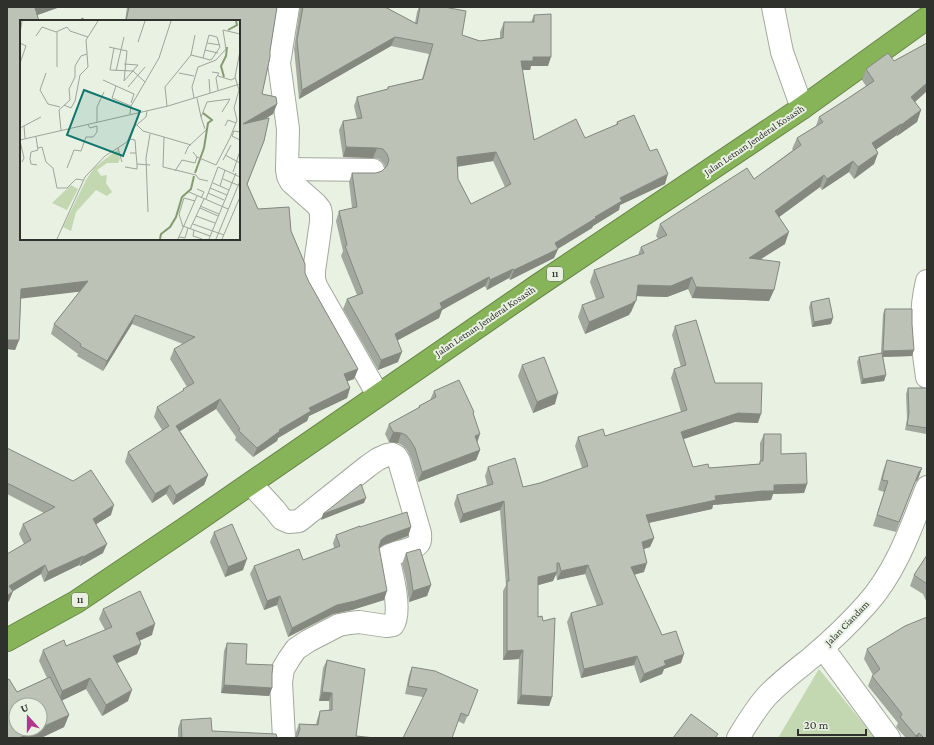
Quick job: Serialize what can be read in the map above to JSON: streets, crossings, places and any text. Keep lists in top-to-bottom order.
{
  "streets": {
    "highway": ["Jalan Letnan Jenderal Kosasih", "11"],
    "street": ["Jalan Ciandam"]
  },
  "scale_bar": "20 m",
  "north": "top"
}
